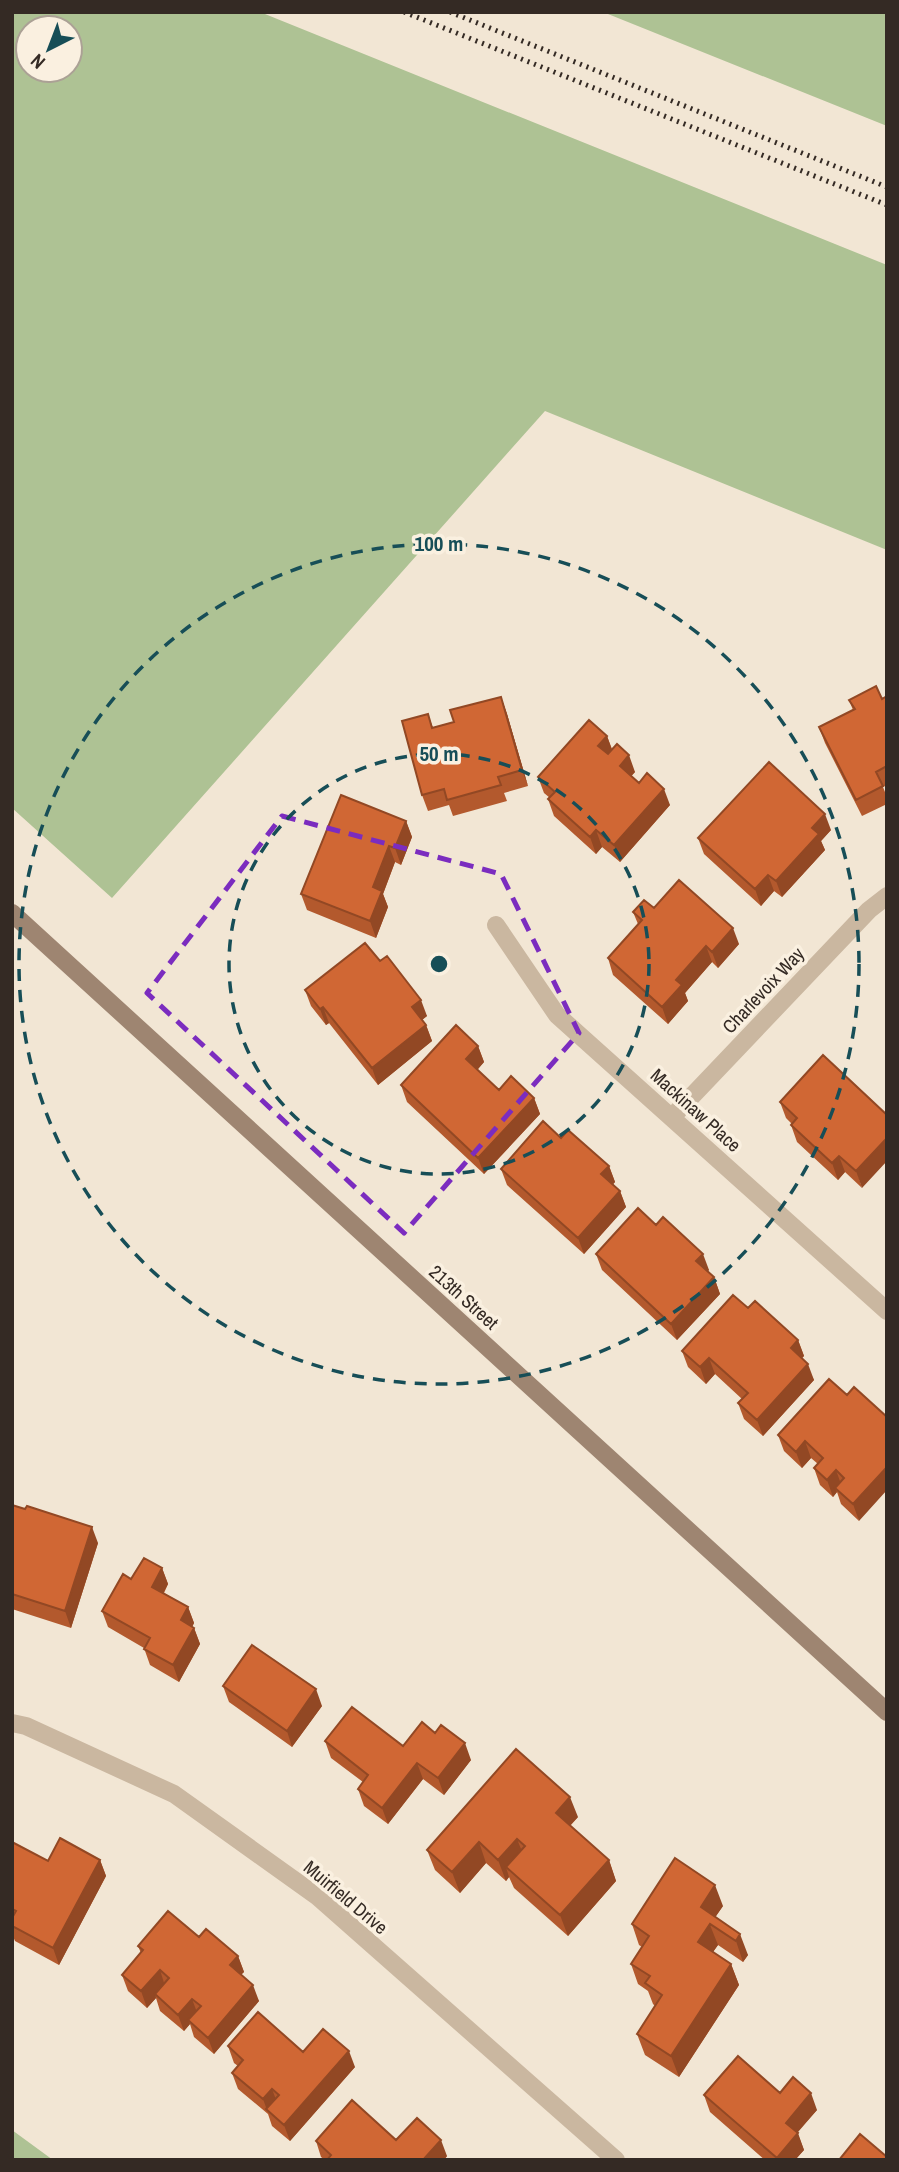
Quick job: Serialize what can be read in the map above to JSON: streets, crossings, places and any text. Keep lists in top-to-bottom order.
{
  "streets": {
    "street": [
      "Charlevoix Way",
      "Mackinaw Place",
      "213th Street",
      "Muirfield Drive"
    ]
  },
  "crossings": [
    ["Charlevoix Way", "Mackinaw Place"]
  ],
  "north": "bottom left",
  "rings": ["100 m", "50 m"]
}
